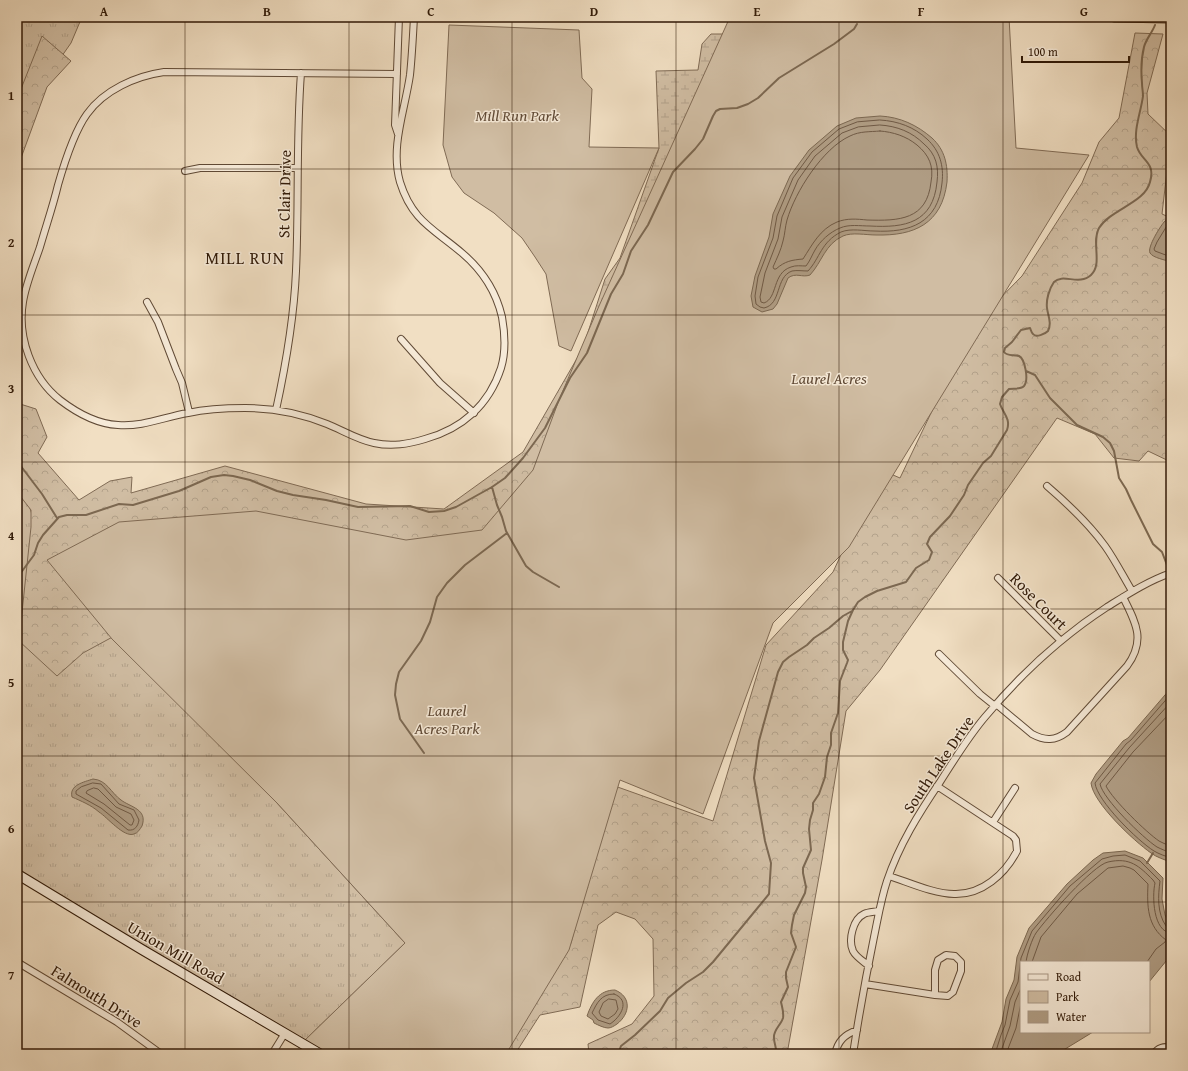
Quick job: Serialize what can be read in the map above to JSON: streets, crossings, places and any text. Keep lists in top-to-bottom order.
{
  "streets": {
    "street": [
      "St Clair Drive",
      "Rose Court",
      "South Lake Drive",
      "Union Mill Road",
      "Falmouth Drive"
    ]
  },
  "crossings": [
    ["Rose Court", "South Lake Drive"]
  ],
  "districts": ["MILL RUN"],
  "parks": ["Mill Run Park", "Laurel Acres", "Laurel Acres Park"],
  "legend": ["Road", "Park", "Water"],
  "scale_bar": "100 m",
  "grid": {
    "columns": [
      "A",
      "B",
      "C",
      "D",
      "E",
      "F",
      "G"
    ],
    "rows": [
      "1",
      "2",
      "3",
      "4",
      "5",
      "6",
      "7"
    ]
  }
}
